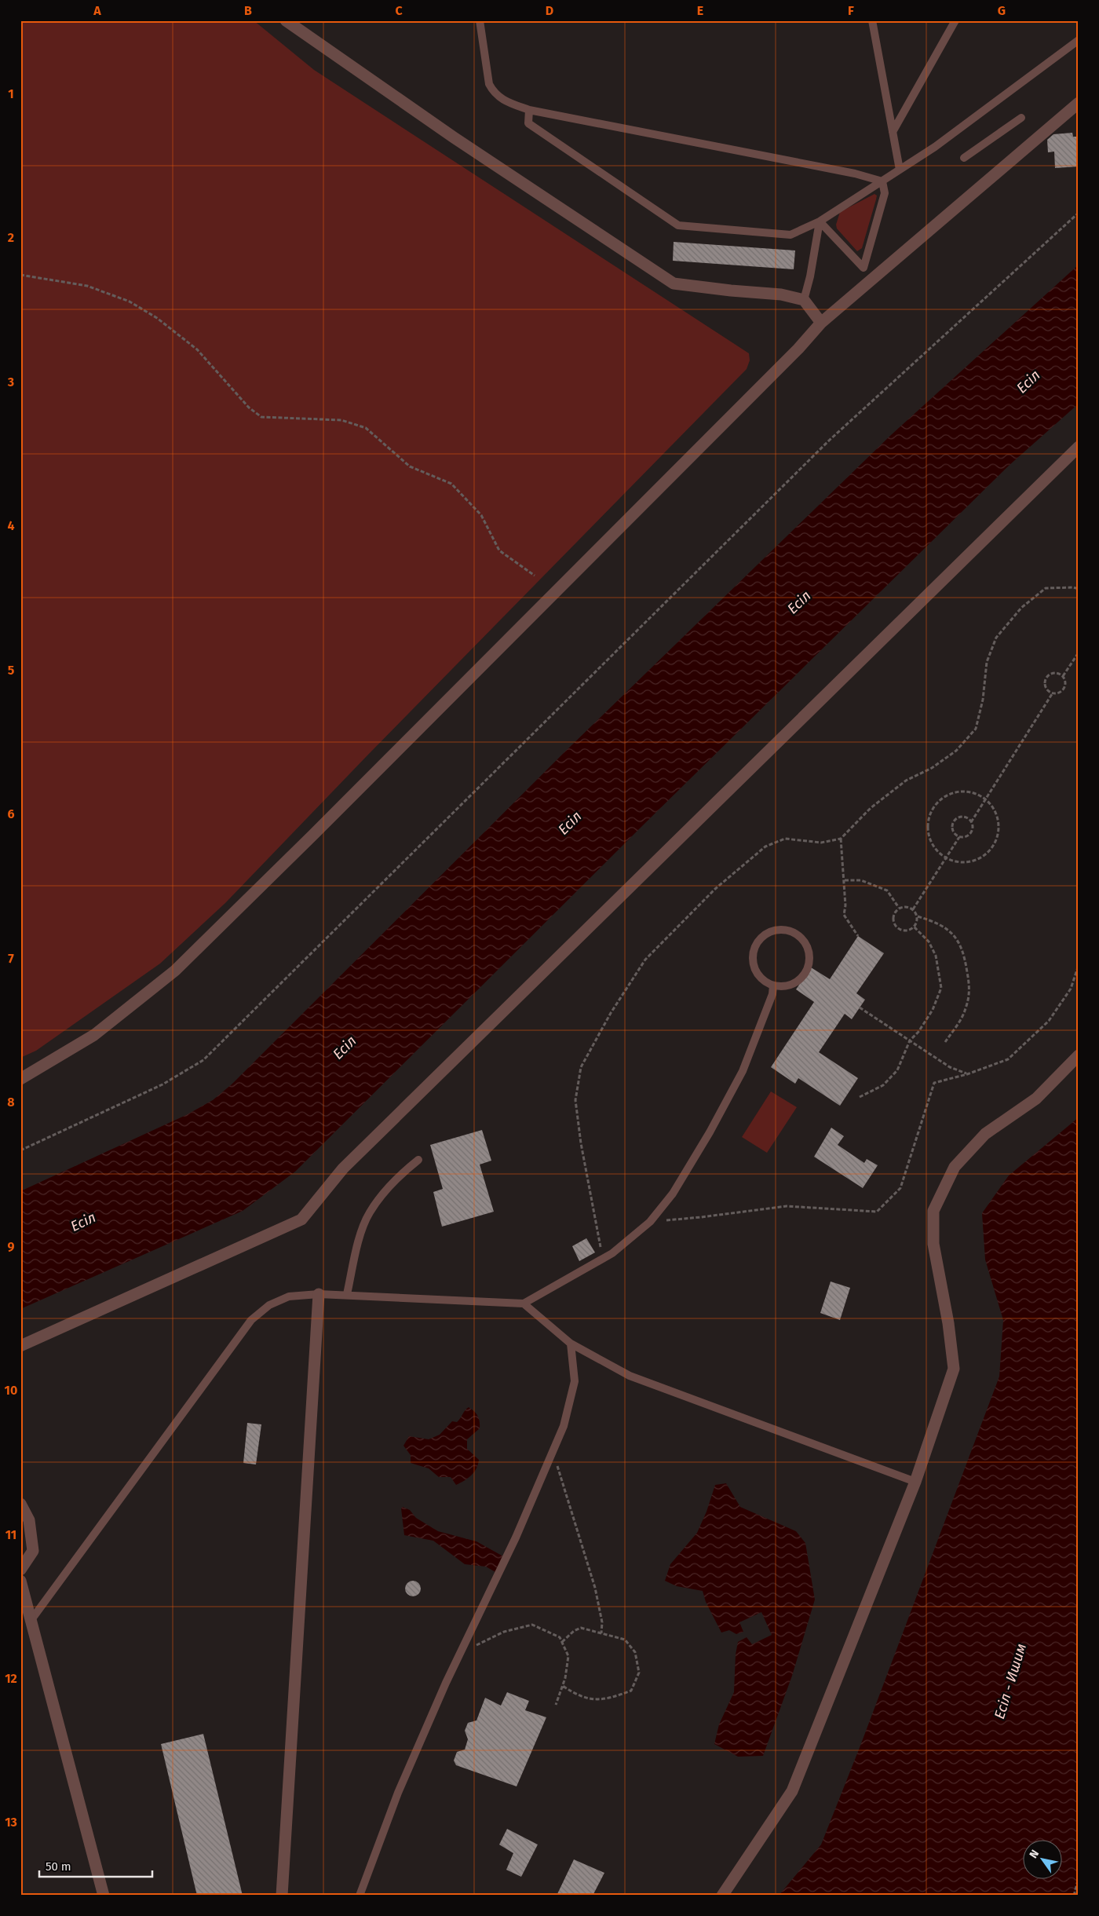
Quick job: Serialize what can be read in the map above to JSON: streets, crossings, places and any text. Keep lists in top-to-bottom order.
{
  "water": ["Есіл", "Есіл - Ишим"],
  "scale_bar": "50 m",
  "north": "top left",
  "grid": {
    "columns": [
      "A",
      "B",
      "C",
      "D",
      "E",
      "F",
      "G"
    ],
    "rows": [
      "1",
      "2",
      "3",
      "4",
      "5",
      "6",
      "7",
      "8",
      "9",
      "10",
      "11",
      "12",
      "13"
    ]
  }
}
